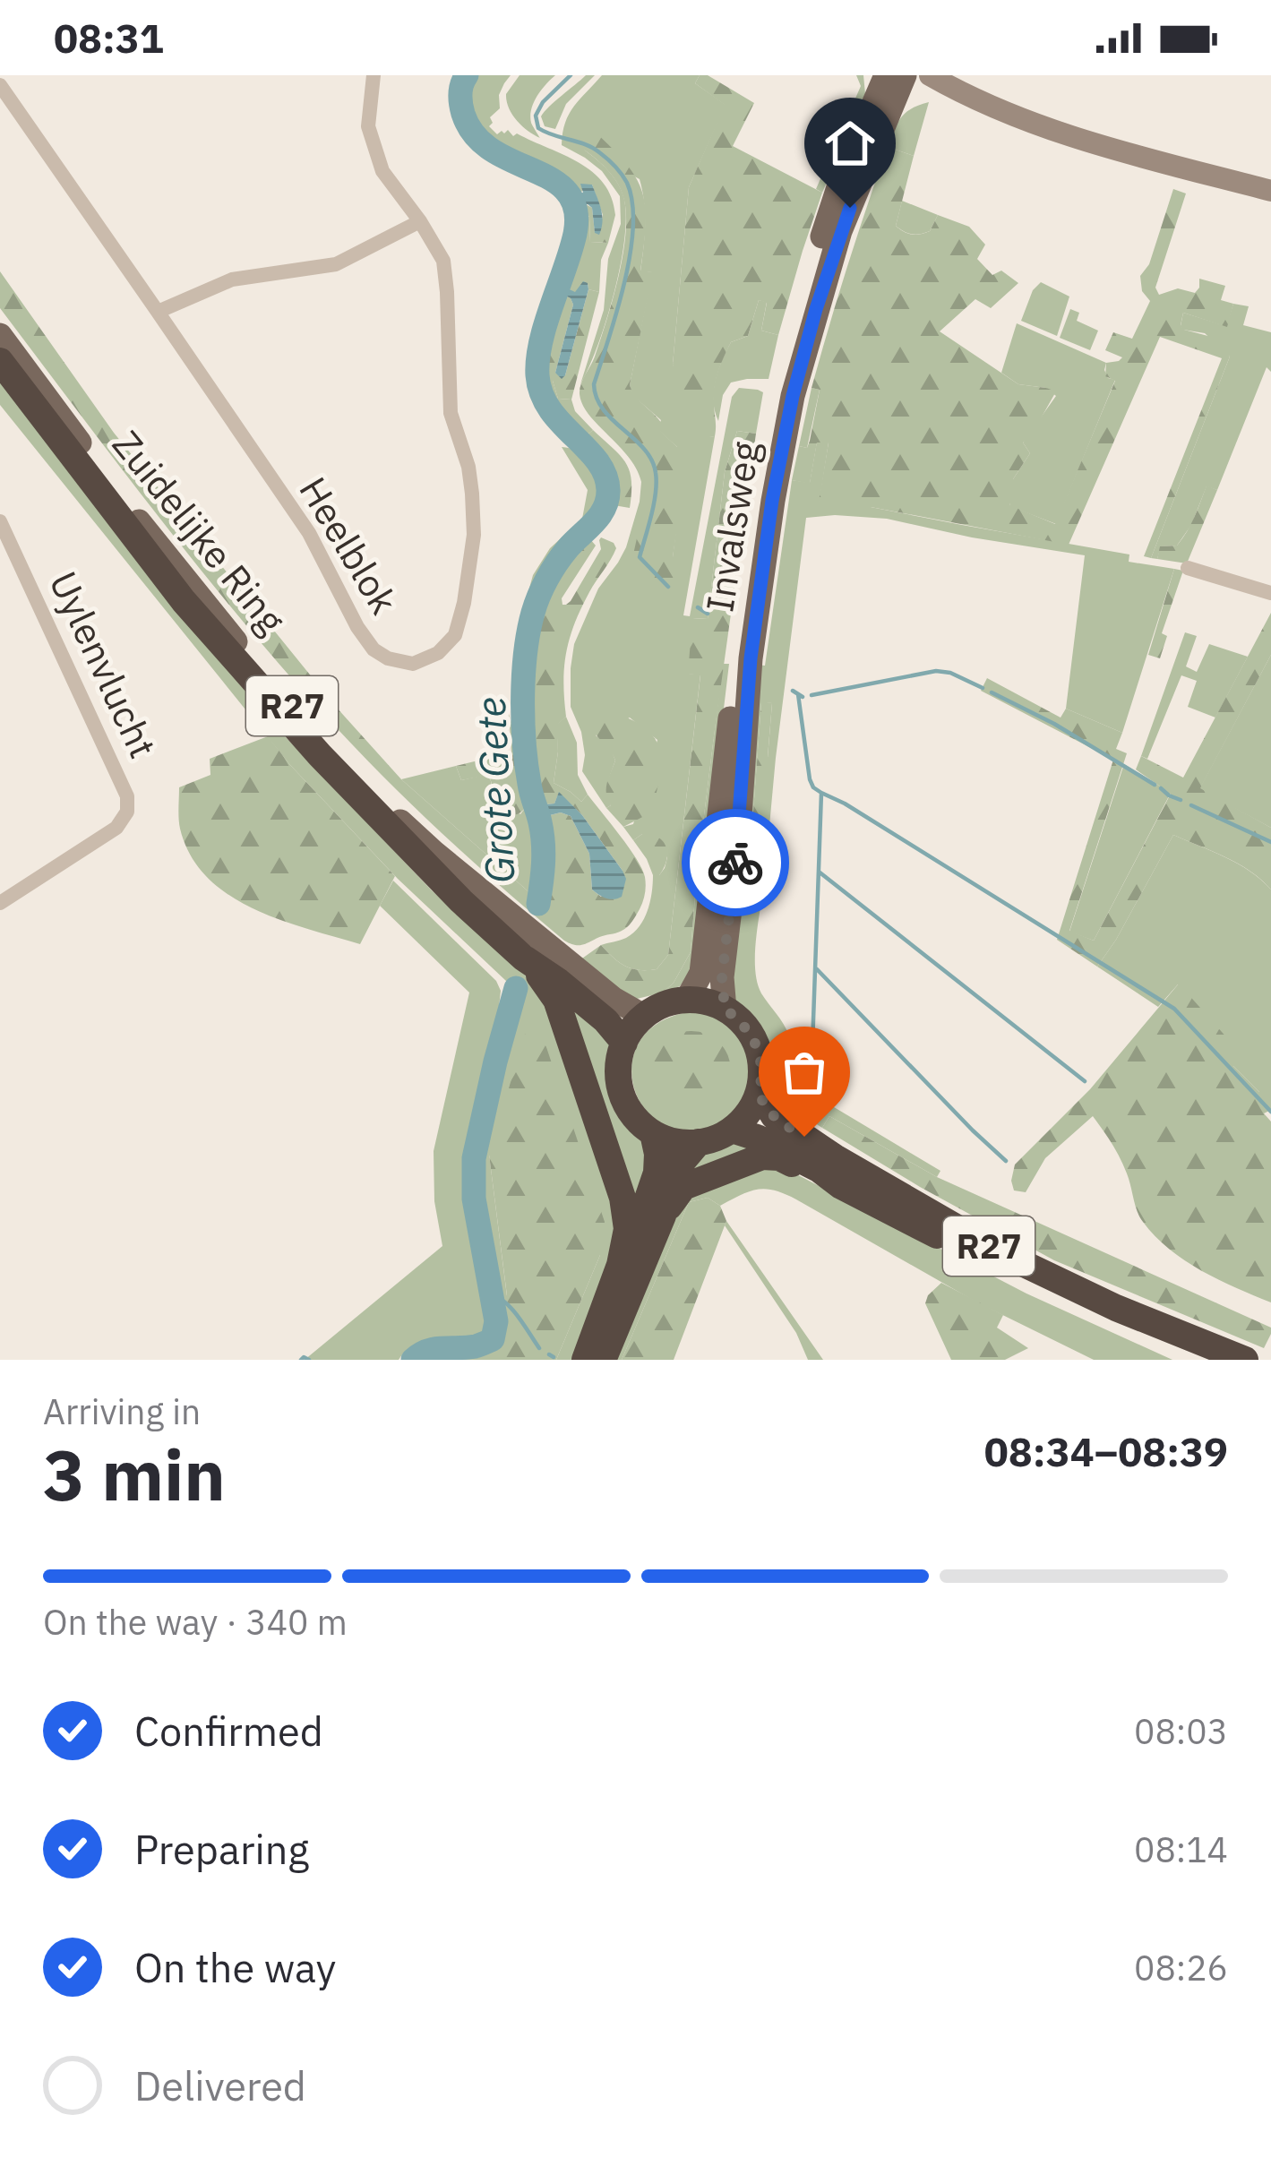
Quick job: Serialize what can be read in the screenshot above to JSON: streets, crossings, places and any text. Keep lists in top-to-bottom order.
{
  "streets": {
    "highway": ["Zuidelijke Ring", "R27"],
    "main road": ["Invalsweg"],
    "street": ["Heelblok", "Uylenvlucht"]
  },
  "crossings": [
    ["Invalsweg", "Zuidelijke Ring"],
    ["Invalsweg", "R27"],
    ["Zuidelijke Ring", "R27"]
  ],
  "water": ["Grote Gete"],
  "page": {
    "status": "08:31",
    "heading": ["3 min", "Arriving in", "08:34–08:39"],
    "bar": "On the way · 340 m",
    "list": [
      ["Confirmed", "08:03"],
      ["Preparing", "08:14"],
      ["On the way", "08:26"],
      "Delivered"
    ]
  }
}
